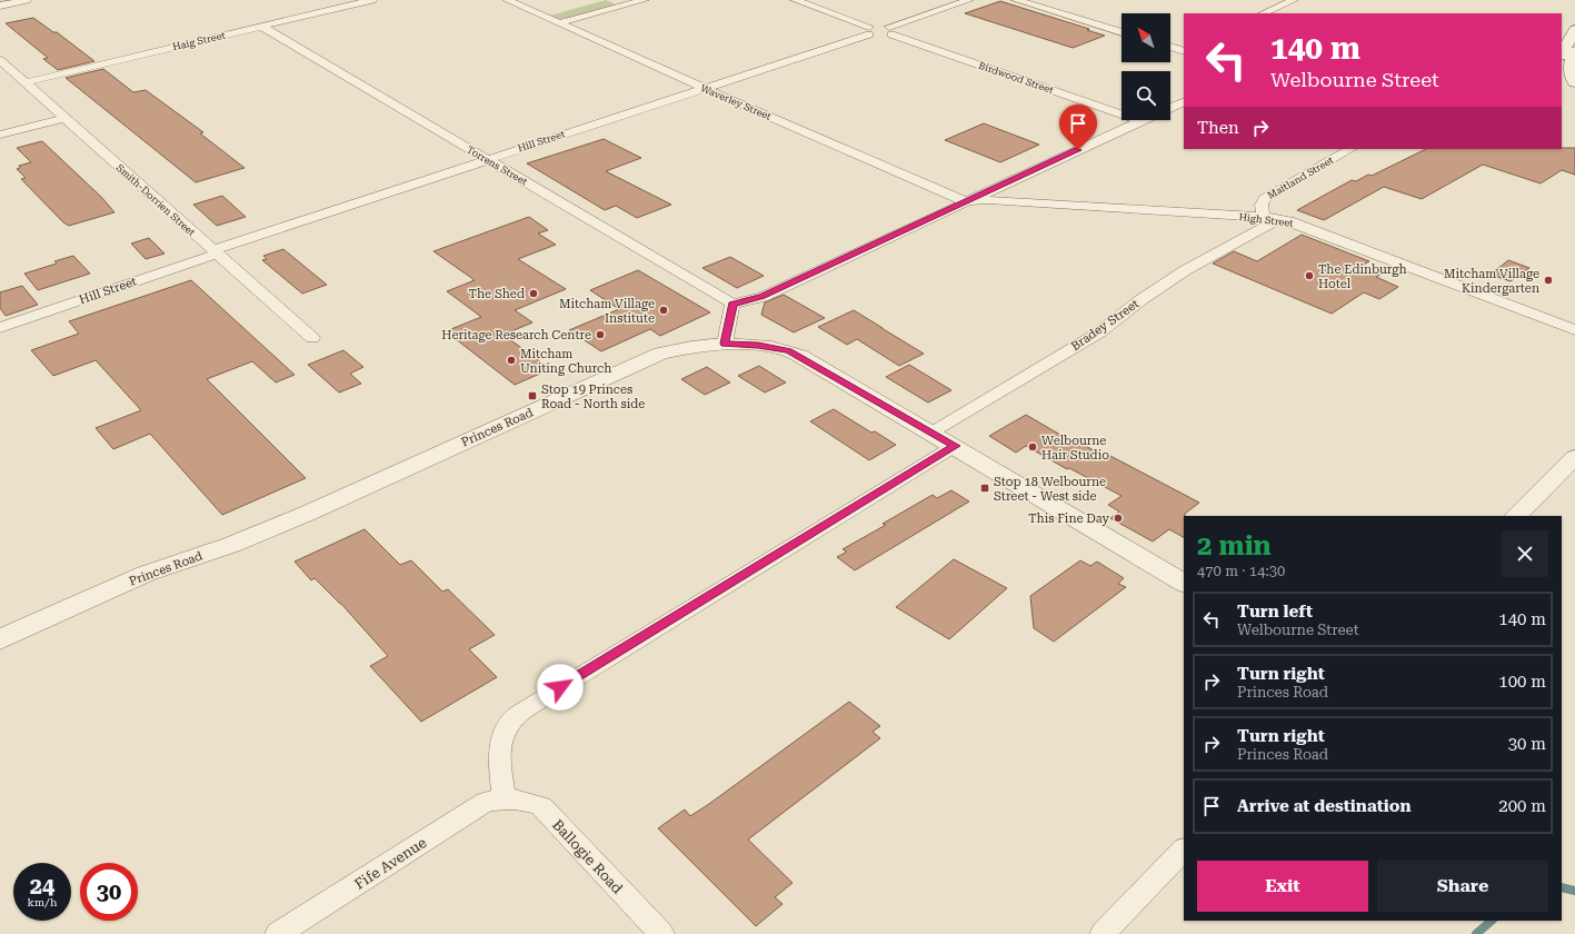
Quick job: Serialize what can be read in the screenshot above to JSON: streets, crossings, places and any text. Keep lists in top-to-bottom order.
{
  "streets": {
    "street": [
      "Haig Street",
      "Birdwood Street",
      "Waverley Street",
      "Hill Street",
      "Torrens Street",
      "Maitland Street",
      "Smith-Dorrien Street",
      "High Street",
      "Bradey Street",
      "Princes Road",
      "Ballogie Road",
      "Fife Avenue"
    ]
  },
  "crossings": [
    ["Haig Street", "Torrens Street"],
    ["Haig Street", "Smith-Dorrien Street"],
    ["Birdwood Street", "Hill Street"],
    ["Waverley Street", "Hill Street"],
    ["Waverley Street", "High Street"],
    ["Hill Street", "Torrens Street"],
    ["Hill Street", "Smith-Dorrien Street"],
    ["Maitland Street", "High Street"],
    ["High Street", "Bradey Street"],
    ["Bradey Street", "Princes Road"],
    ["Ballogie Road", "Fife Avenue"]
  ],
  "places": {
    "other": [
      "The Edinburgh Hotel",
      "Mitcham Village Kindergarten",
      "The Shed",
      "Mitcham Village Institute",
      "Heritage Research Centre",
      "Mitcham Uniting Church",
      "Welbourne Hair Studio",
      "This Fine Day"
    ],
    "transit": ["Stop 19 Princes Road - North side", "Stop 18 Welbourne Street - West side"]
  },
  "north": "top left",
  "page": {
    "turn": ["140 m", "Welbourne Street"],
    "then": "Then",
    "heading": ["2 min", "470 m · 14:30"],
    "list": [
      {
        "name": "Turn left",
        "note": "Welbourne Street",
        "value": "140 m"
      },
      {
        "name": "Turn right",
        "note": "Princes Road",
        "value": "100 m"
      },
      {
        "name": "Turn right",
        "note": "Princes Road",
        "value": "30 m"
      },
      {
        "name": "Arrive at destination",
        "value": "200 m"
      }
    ],
    "buttons": ["Exit", "Share"],
    "speed": "24 km/h",
    "limit": "30"
  }
}
